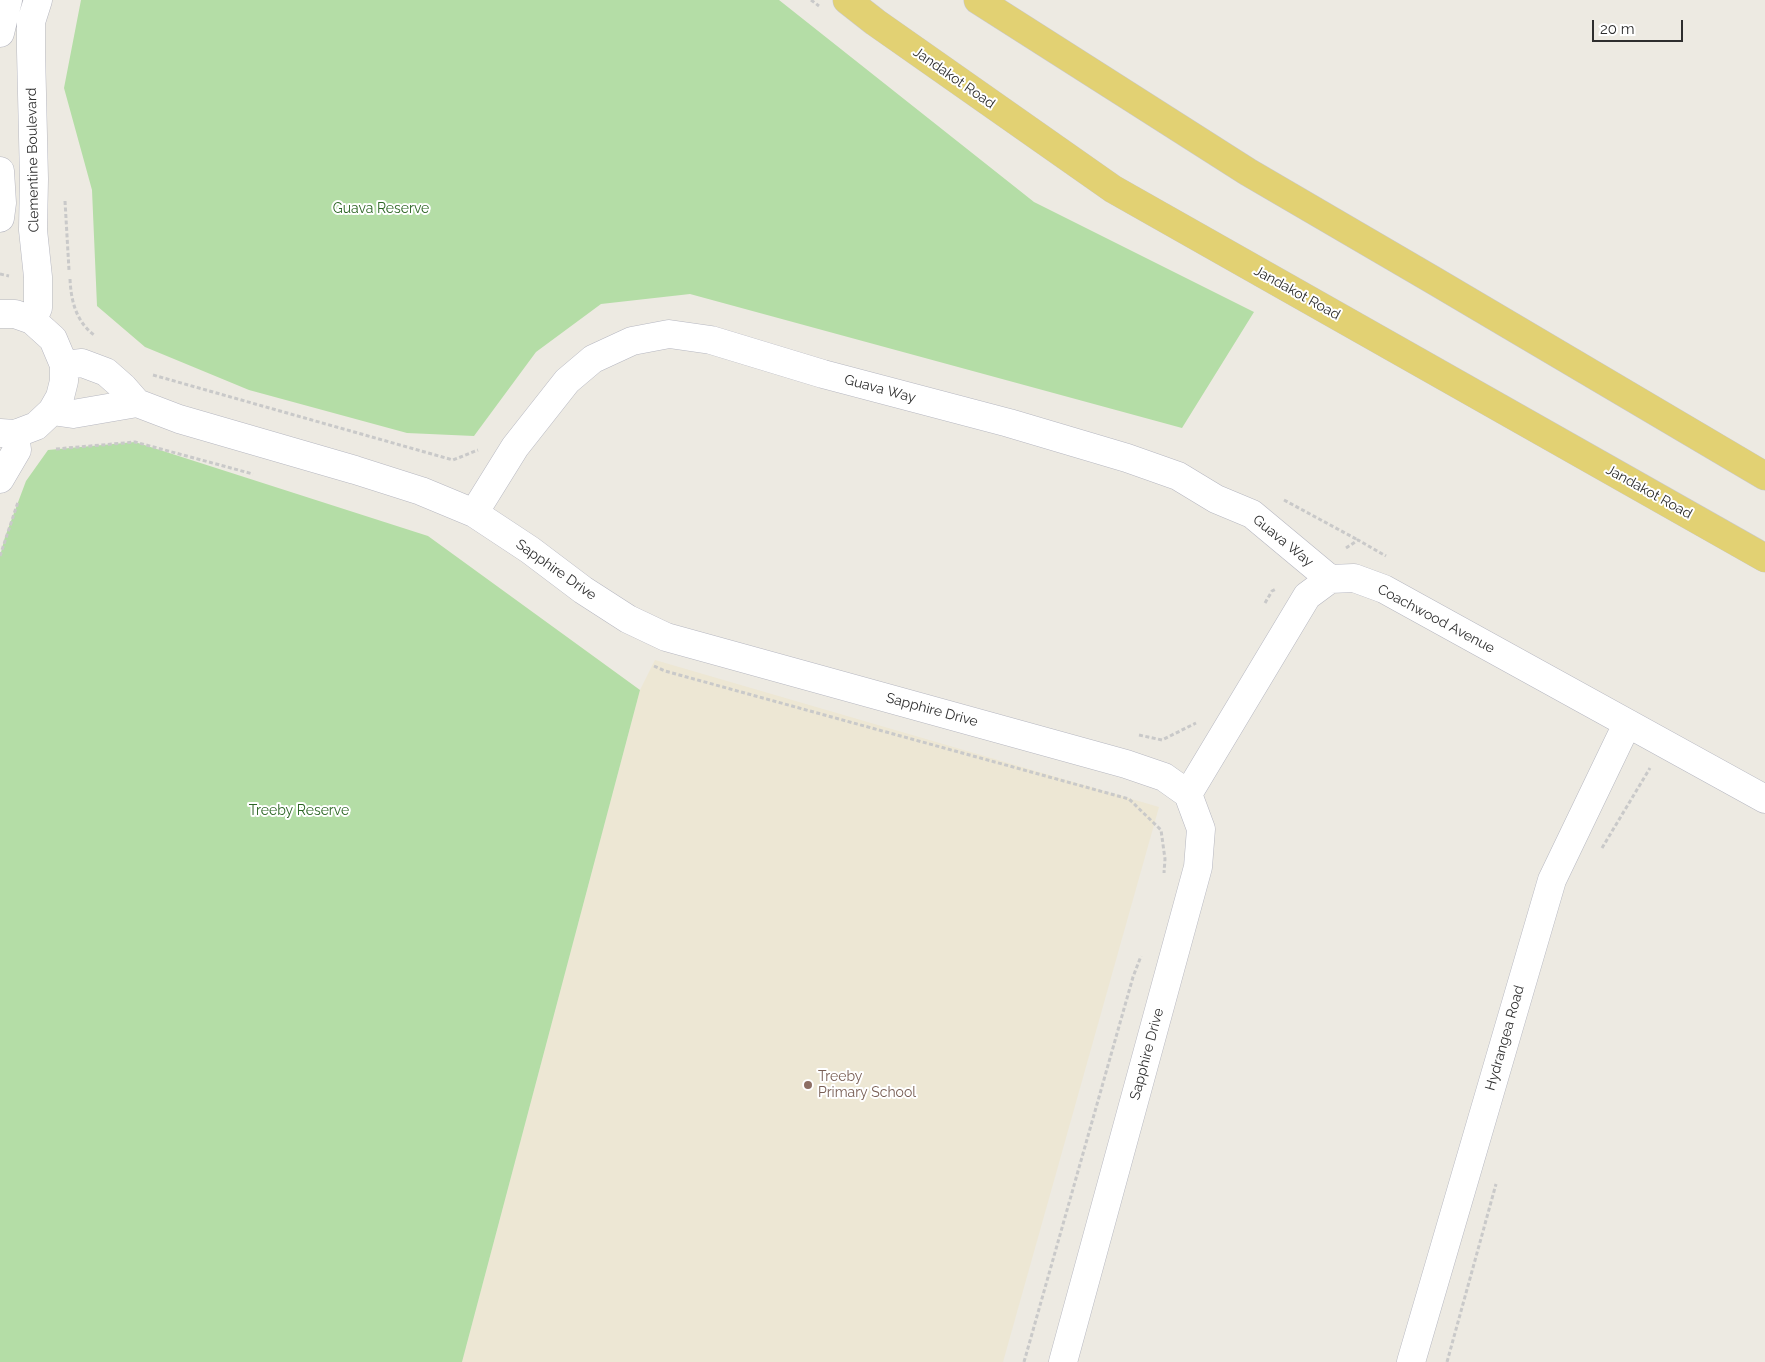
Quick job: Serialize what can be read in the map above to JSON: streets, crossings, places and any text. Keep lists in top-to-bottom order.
{
  "streets": {
    "main road": ["Jandakot Road"],
    "street": [
      "Clementine Boulevard",
      "Guava Way",
      "Sapphire Drive",
      "Coachwood Avenue",
      "Hydrangea Road"
    ]
  },
  "crossings": [
    ["Guava Way", "Sapphire Drive"],
    ["Guava Way", "Coachwood Avenue"],
    ["Coachwood Avenue", "Hydrangea Road"]
  ],
  "parks": ["Guava Reserve", "Treeby Reserve"],
  "places": ["Treeby Primary School"],
  "scale_bar": "20 m"
}
